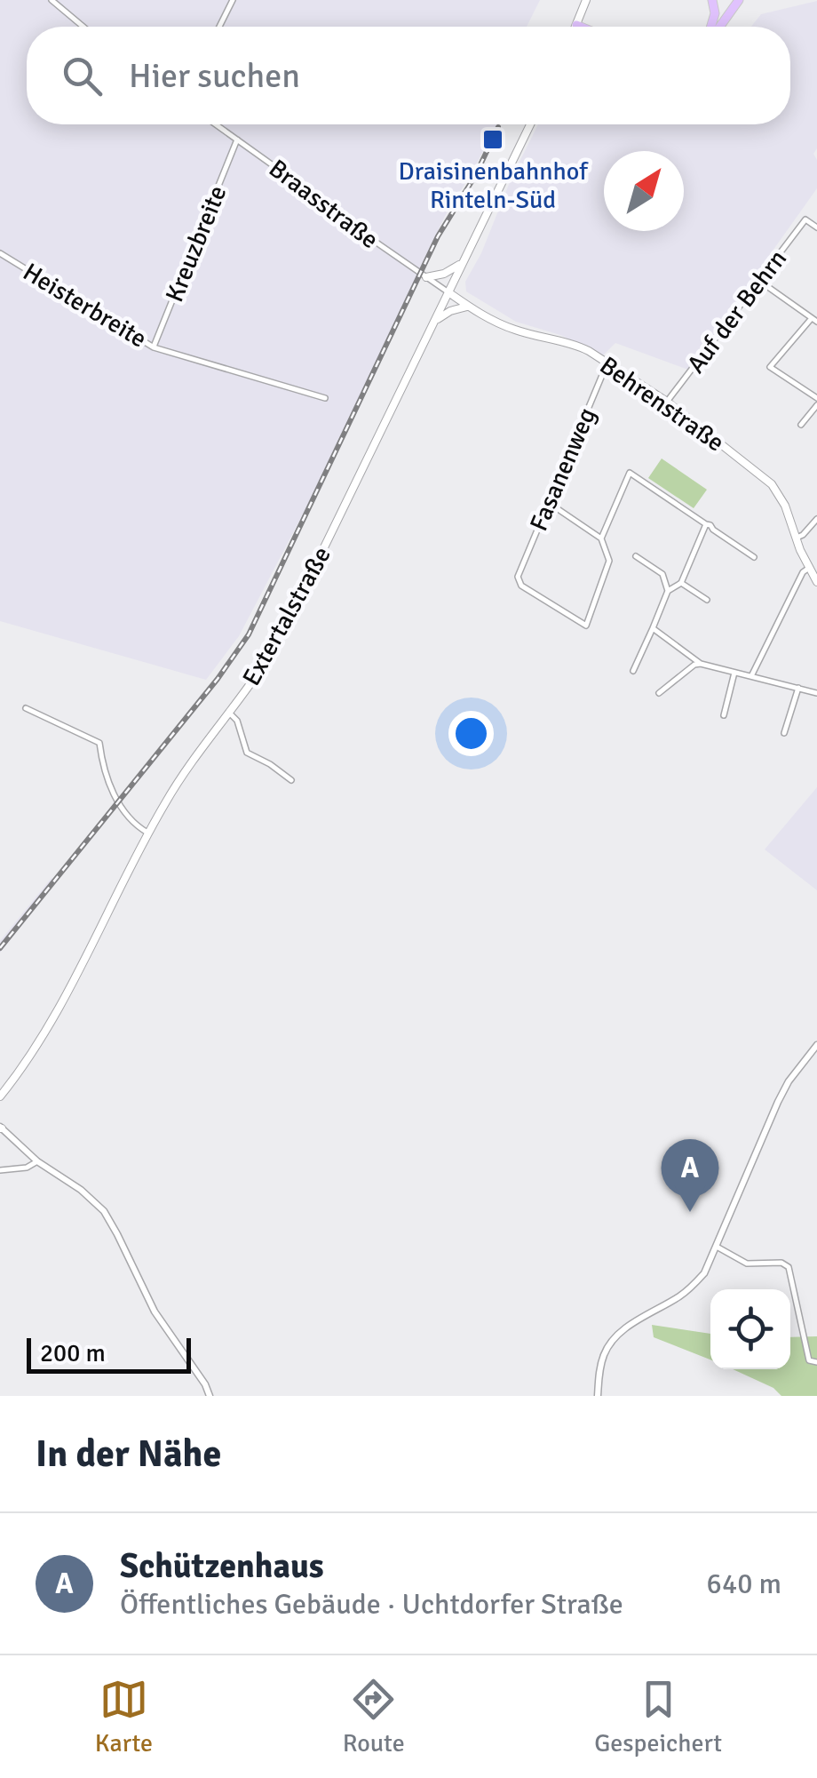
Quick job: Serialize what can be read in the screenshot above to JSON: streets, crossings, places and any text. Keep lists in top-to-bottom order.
{
  "streets": {
    "main road": ["Behrenstraße", "Extertalstraße"],
    "street": [
      "Braasstraße",
      "Kreuzbreite",
      "Heisterbreite",
      "Auf der Behrn",
      "Fasanenweg"
    ]
  },
  "crossings": [
    ["Braasstraße", "Kreuzbreite"],
    ["Braasstraße", "Behrenstraße"],
    ["Braasstraße", "Extertalstraße"],
    ["Kreuzbreite", "Heisterbreite"],
    ["Auf der Behrn", "Behrenstraße"],
    ["Behrenstraße", "Fasanenweg"],
    ["Behrenstraße", "Extertalstraße"]
  ],
  "places": {
    "transit": ["Draisinenbahnhof Rinteln-Süd"]
  },
  "scale_bar": "200 m",
  "north": "top right",
  "page": {
    "search": "Hier suchen",
    "pins": "A",
    "scale": "200 m",
    "heading": "In der Nähe",
    "list": [
      {
        "mark": "A",
        "name": "Schützenhaus",
        "note": "Öffentliches Gebäude · Uchtdorfer Straße",
        "value": "640 m"
      }
    ],
    "nav": ["Karte", "Route", "Gespeichert"]
  }
}
